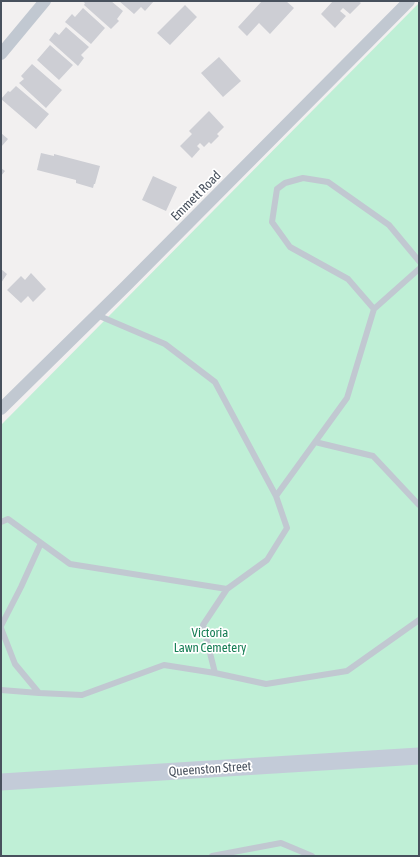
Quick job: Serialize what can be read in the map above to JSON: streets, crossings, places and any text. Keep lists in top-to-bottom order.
{
  "streets": {
    "main road": ["Queenston Street"],
    "street": ["Emmett Road"]
  },
  "parks": ["Victoria Lawn Cemetery"]
}
